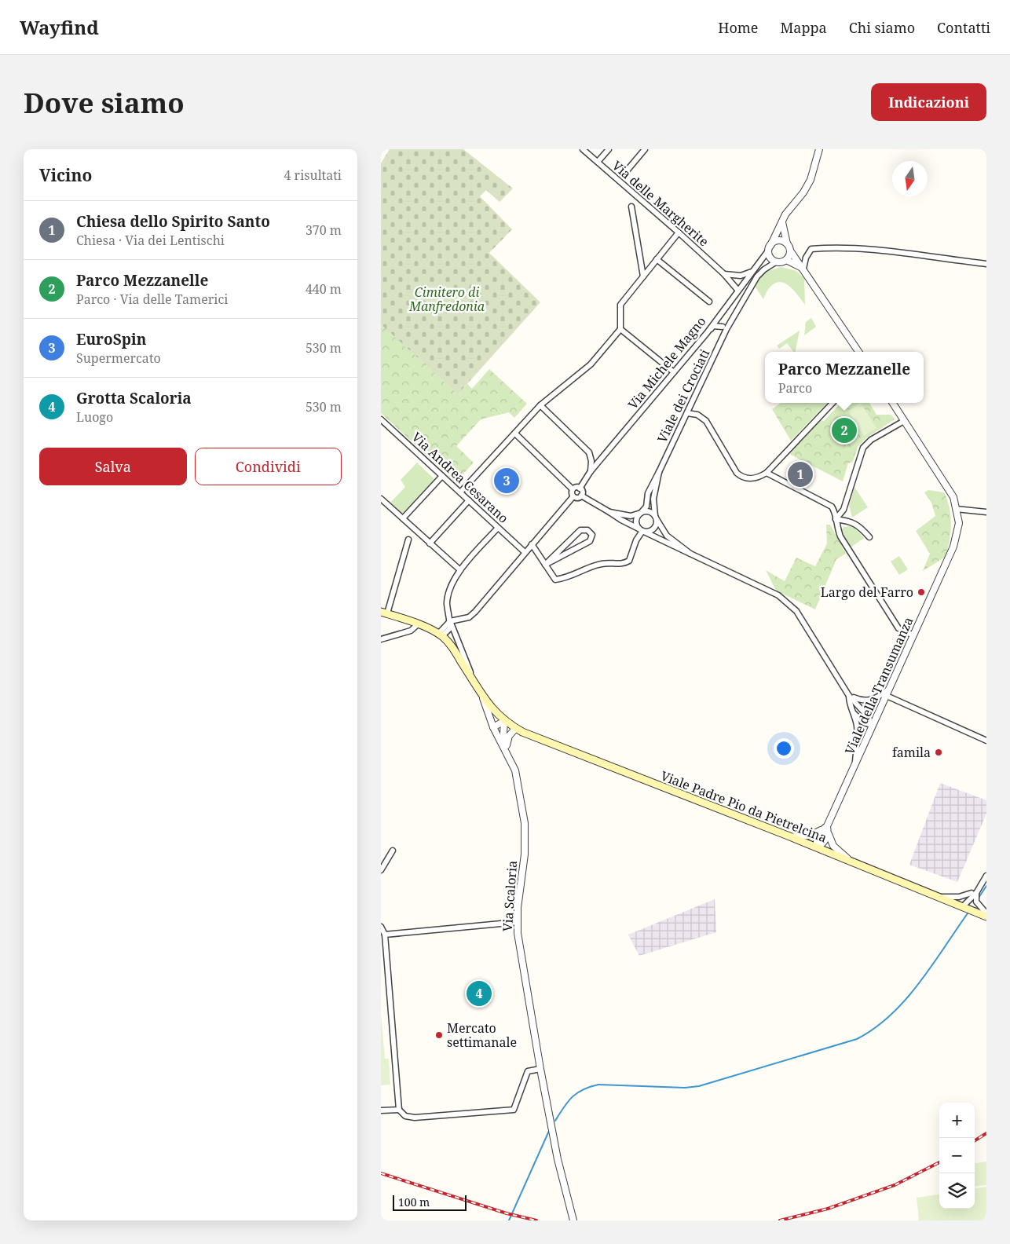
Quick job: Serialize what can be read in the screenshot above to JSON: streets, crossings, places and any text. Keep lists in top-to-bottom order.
{
  "streets": {
    "main road": ["Viale Padre Pio da Pietrelcina", "Via Scaloria"],
    "street": [
      "Via delle Margherite",
      "Via Michele Magno",
      "Viale dei Crociati",
      "Via Andrea Cesarano",
      "Viale della Transumanza"
    ]
  },
  "crossings": [
    ["Via delle Margherite", "Via Michele Magno"],
    ["Via Michele Magno", "Viale dei Crociati"],
    ["Via Andrea Cesarano", "Via Scaloria"],
    ["Viale Padre Pio da Pietrelcina", "Via Scaloria"]
  ],
  "parks": ["Cimitero di Manfredonia"],
  "places": ["Largo del Farro", "famila", "Mercato settimanale"],
  "scale_bar": "100 m",
  "north": "bottom",
  "page": {
    "header": "Wayfind",
    "nav": [
      "Home",
      "Mappa",
      "Chi siamo",
      "Contatti"
    ],
    "buttons": [
      "Indicazioni",
      ["Salva", "Condividi"]
    ],
    "title": "Dove siamo",
    "heading": ["Vicino", "4 risultati"],
    "list": [
      {
        "mark": "1",
        "name": "Chiesa dello Spirito Santo",
        "note": "Chiesa · Via dei Lentischi",
        "value": "370 m"
      },
      {
        "mark": "2",
        "name": "Parco Mezzanelle",
        "note": "Parco · Via delle Tamerici",
        "value": "440 m"
      },
      {
        "mark": "3",
        "name": "EuroSpin",
        "note": "Supermercato",
        "value": "530 m"
      },
      {
        "mark": "4",
        "name": "Grotta Scaloria",
        "note": "Luogo",
        "value": "530 m"
      }
    ],
    "popup": ["Parco Mezzanelle", "Parco"],
    "pins": [
      "2",
      "1",
      "3",
      "4"
    ],
    "map_buttons": ["+", "−"],
    "scale": "100 m"
  }
}
